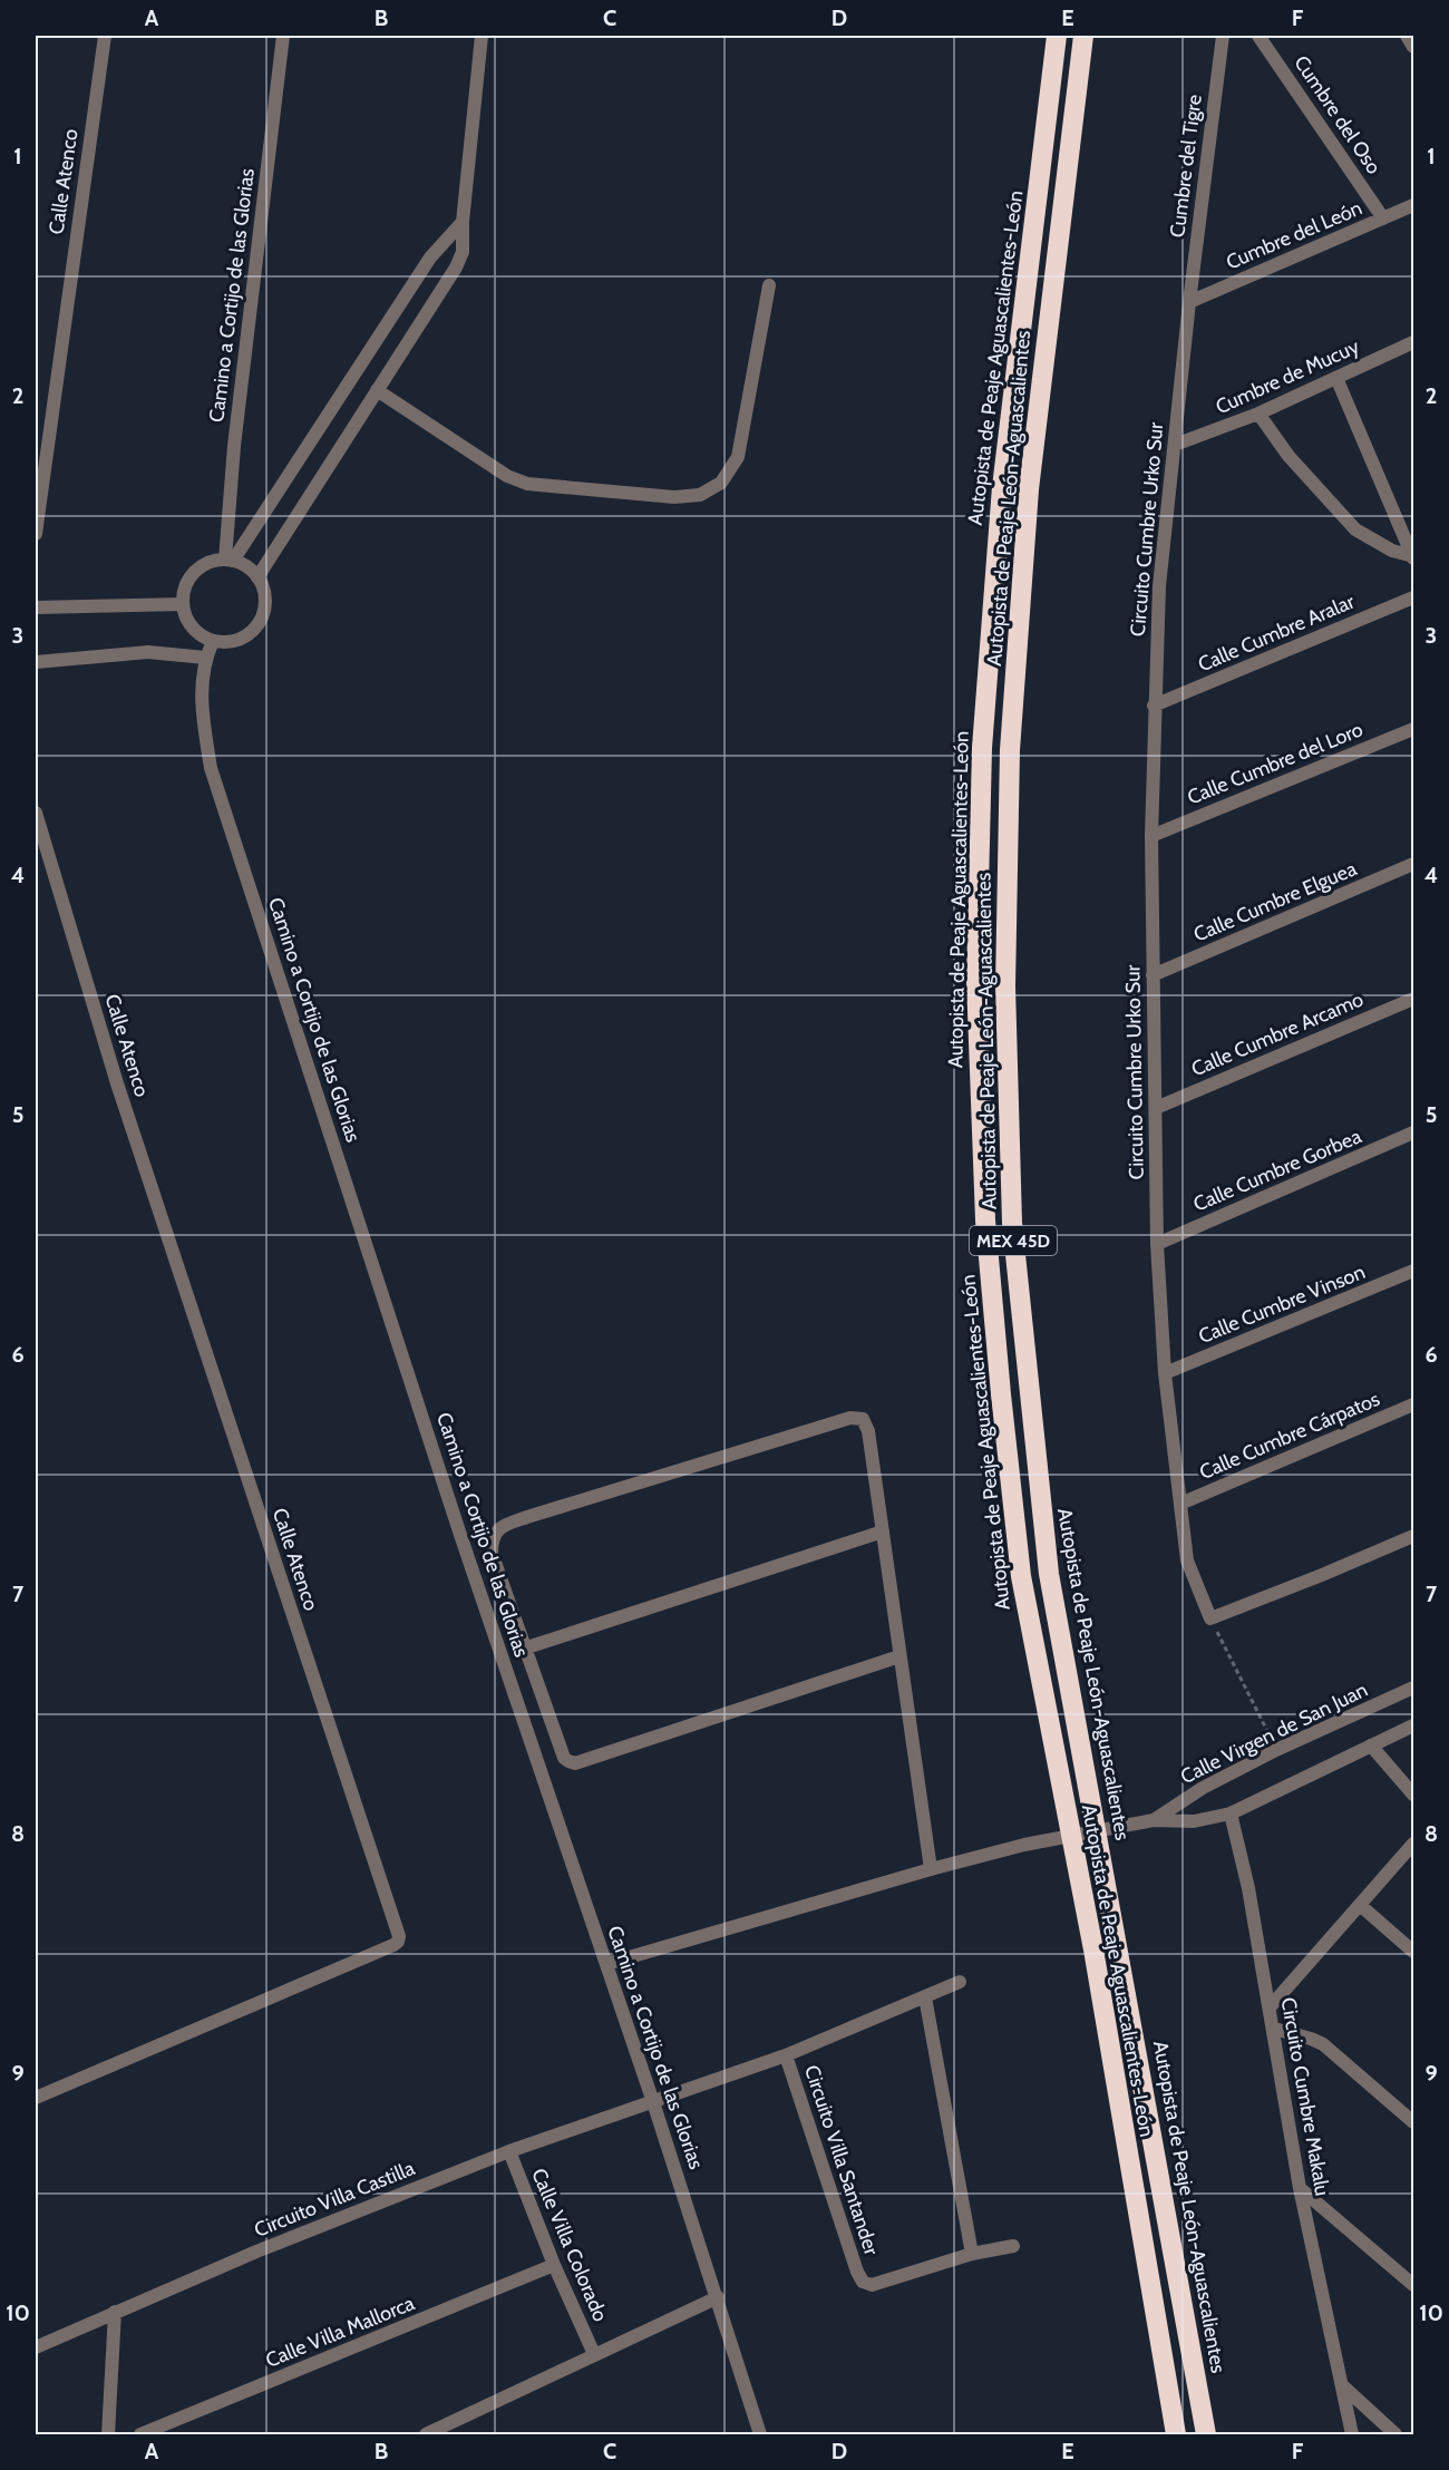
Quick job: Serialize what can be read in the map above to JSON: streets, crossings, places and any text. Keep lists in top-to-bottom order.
{
  "streets": {
    "highway": ["Autopista de Peaje Aguascalientes-León", "Autopista de Peaje León-Aguascalientes", "MEX 45D"],
    "street": [
      "Cumbre del Oso",
      "Cumbre del Tigre",
      "Calle Atenco",
      "Cumbre del León",
      "Camino a Cortijo de las Glorias",
      "Cumbre de Mucuy",
      "Circuito Cumbre Urko Sur",
      "Calle Cumbre Aralar",
      "Calle Cumbre del Loro",
      "Calle Cumbre Elguea",
      "Calle Cumbre Arcamo",
      "Calle Cumbre Gorbea",
      "Calle Cumbre Vinson",
      "Calle Cumbre Cárpatos",
      "Calle Virgen de San Juan",
      "Circuito Cumbre Makalu",
      "Circuito Villa Santander",
      "Circuito Villa Castilla",
      "Calle Villa Colorado",
      "Calle Villa Mallorca"
    ]
  },
  "crossings": [
    ["Cumbre del Oso", "Cumbre del León"],
    ["Cumbre del Tigre", "Cumbre del León"],
    ["Cumbre del Tigre", "Circuito Cumbre Urko Sur"],
    ["Cumbre del León", "Circuito Cumbre Urko Sur"],
    ["Camino a Cortijo de las Glorias", "Circuito Villa Santander"],
    ["Camino a Cortijo de las Glorias", "Circuito Villa Castilla"],
    ["Cumbre de Mucuy", "Circuito Cumbre Urko Sur"],
    ["Circuito Cumbre Urko Sur", "Calle Cumbre Aralar"],
    ["Circuito Cumbre Urko Sur", "Calle Cumbre del Loro"],
    ["Circuito Cumbre Urko Sur", "Calle Cumbre Elguea"],
    ["Circuito Cumbre Urko Sur", "Calle Cumbre Arcamo"],
    ["Circuito Cumbre Urko Sur", "Calle Cumbre Gorbea"],
    ["Circuito Cumbre Urko Sur", "Calle Cumbre Vinson"],
    ["Circuito Cumbre Urko Sur", "Calle Cumbre Cárpatos"],
    ["Circuito Villa Santander", "Circuito Villa Castilla"],
    ["Circuito Villa Castilla", "Calle Villa Colorado"],
    ["Calle Villa Colorado", "Calle Villa Mallorca"]
  ],
  "grid": {
    "columns": [
      "A",
      "B",
      "C",
      "D",
      "E",
      "F"
    ],
    "rows": [
      "1",
      "2",
      "3",
      "4",
      "5",
      "6",
      "7",
      "8",
      "9",
      "10"
    ]
  }
}
